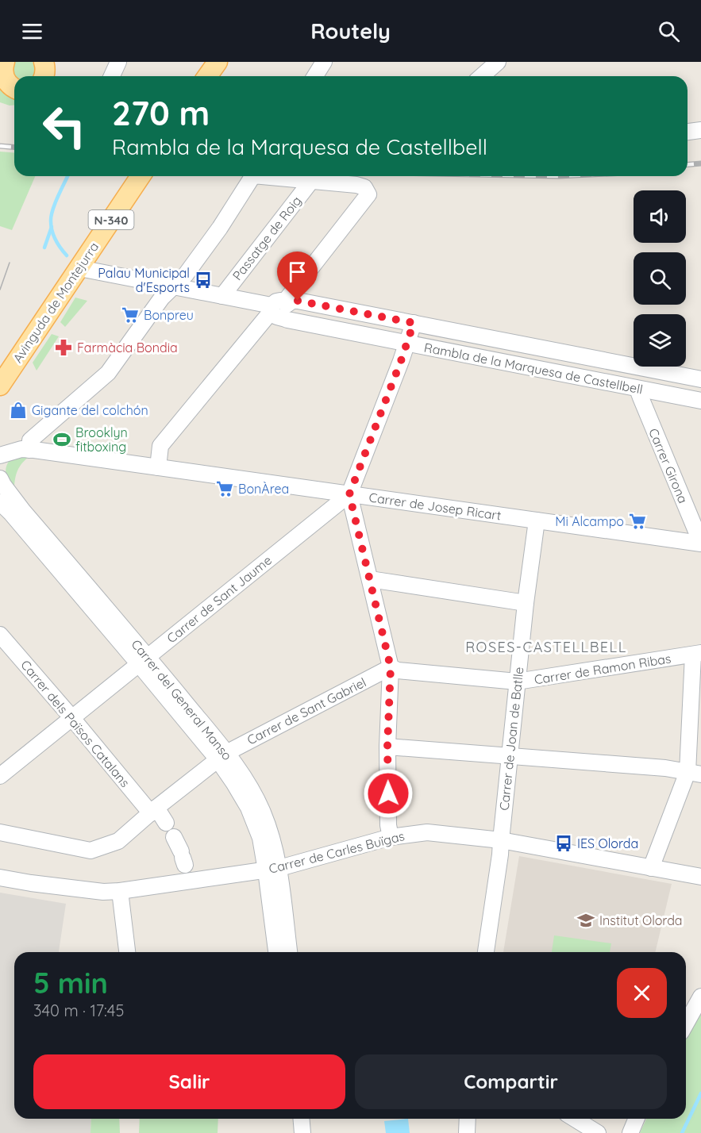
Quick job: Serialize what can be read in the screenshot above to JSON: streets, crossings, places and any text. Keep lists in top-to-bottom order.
{
  "streets": {
    "main road": ["N-340", "Avinguda de Montejurra"],
    "street": [
      "Passatge de Roig",
      "Rambla de la Marquesa de Castellbell",
      "Carrer Girona",
      "Carrer de Josep Ricart",
      "Carrer de Sant Jaume",
      "Carrer de Ramon Ribas",
      "Carrer del General Manso",
      "Carrer de Sant Gabriel",
      "Carrer dels Països Catalans",
      "Carrer de Joan de Batlle",
      "Carrer de Carles Buïgas"
    ]
  },
  "crossings": [
    ["Passatge de Roig", "Rambla de la Marquesa de Castellbell"],
    ["Avinguda de Montejurra", "Rambla de la Marquesa de Castellbell"],
    ["Rambla de la Marquesa de Castellbell", "Carrer Girona"],
    ["Carrer Girona", "Carrer de Josep Ricart"],
    ["Carrer de Josep Ricart", "Carrer de Sant Jaume"],
    ["Carrer de Josep Ricart", "Carrer de Joan de Batlle"],
    ["Carrer de Sant Jaume", "Carrer del General Manso"],
    ["Carrer de Sant Jaume", "Carrer dels Països Catalans"],
    ["Carrer de Ramon Ribas", "Carrer de Sant Gabriel"],
    ["Carrer de Ramon Ribas", "Carrer de Joan de Batlle"],
    ["Carrer del General Manso", "Carrer de Sant Gabriel"],
    ["Carrer del General Manso", "Carrer de Carles Buïgas"],
    ["Carrer de Sant Gabriel", "Carrer dels Països Catalans"],
    ["Carrer dels Països Catalans", "Carrer de Carles Buïgas"],
    ["Carrer de Joan de Batlle", "Carrer de Carles Buïgas"]
  ],
  "districts": ["ROSES-CASTELLBELL"],
  "places": {
    "bus stop": ["Palau Municipal d'Esports", "IES Olorda"],
    "supermarket": ["Bonpreu", "BonÀrea", "Mi Alcampo"],
    "pharmacy": ["Farmàcia Bondia"],
    "shop": ["Gigante del colchón"],
    "sports": ["Brooklyn fitboxing"],
    "school or university": ["Institut Olorda"]
  },
  "page": {
    "header": "Routely",
    "turn": ["270 m", "Rambla de la Marquesa de Castellbell"],
    "heading": ["5 min", "340 m · 17:45"],
    "buttons": ["Salir", "Compartir"]
  }
}
